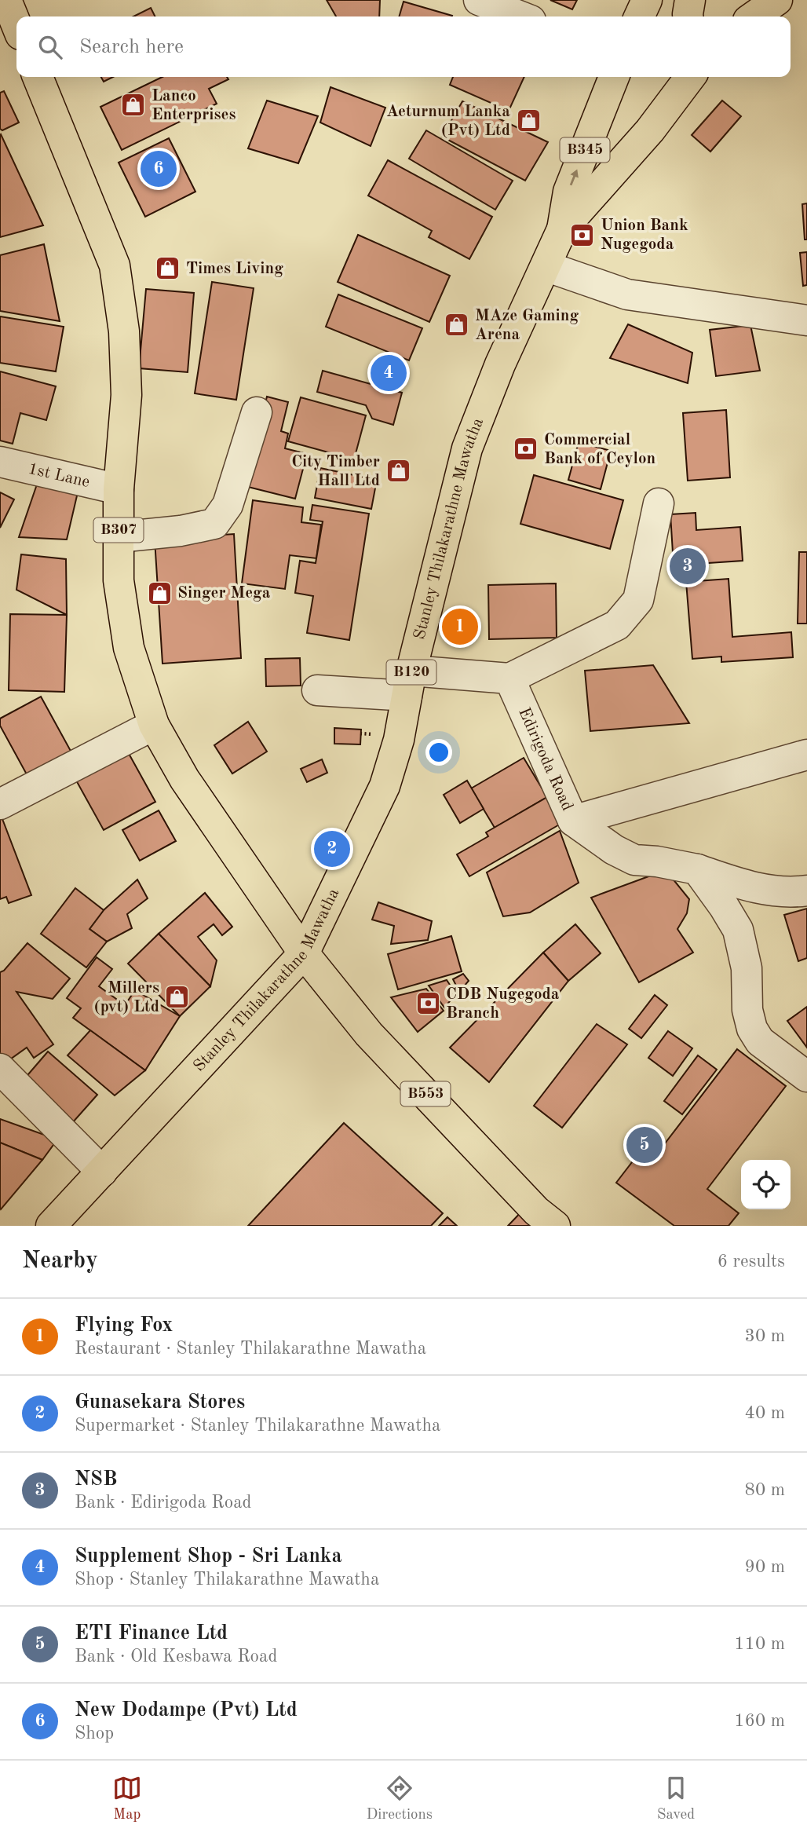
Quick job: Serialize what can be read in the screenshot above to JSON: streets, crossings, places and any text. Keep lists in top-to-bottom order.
{
  "streets": {
    "main road": [
      "B345",
      "Stanley Thilakarathne Mawatha",
      "B307",
      "B120",
      "B553"
    ],
    "street": ["1st Lane", "Edirigoda Road"]
  },
  "crossings": [
    ["B345", "Stanley Thilakarathne Mawatha"],
    ["1st Lane", "B307"],
    ["Stanley Thilakarathne Mawatha", "B307"],
    ["Stanley Thilakarathne Mawatha", "B553"],
    ["B307", "B553"]
  ],
  "places": {
    "shop": [
      "Lanco Enterprises",
      "Aeturnum Lanka (Pvt) Ltd",
      "Times Living",
      "MAze Gaming Arena",
      "City Timber Hall Ltd",
      "Singer Mega",
      "Millers (pvt) Ltd"
    ],
    "bank": ["Union Bank Nugegoda", "Commercial Bank of Ceylon", "CDB Nugegoda Branch"]
  },
  "page": {
    "search": "Search here",
    "pins": [
      "6",
      "4",
      "3",
      "1",
      "2",
      "5"
    ],
    "heading": ["Nearby", "6 results"],
    "list": [
      {
        "mark": "1",
        "name": "Flying Fox",
        "note": "Restaurant · Stanley Thilakarathne Mawatha",
        "value": "30 m"
      },
      {
        "mark": "2",
        "name": "Gunasekara Stores",
        "note": "Supermarket · Stanley Thilakarathne Mawatha",
        "value": "40 m"
      },
      {
        "mark": "3",
        "name": "NSB",
        "note": "Bank · Edirigoda Road",
        "value": "80 m"
      },
      {
        "mark": "4",
        "name": "Supplement Shop - Sri Lanka",
        "note": "Shop · Stanley Thilakarathne Mawatha",
        "value": "90 m"
      },
      {
        "mark": "5",
        "name": "ETI Finance Ltd",
        "note": "Bank · Old Kesbawa Road",
        "value": "110 m"
      },
      {
        "mark": "6",
        "name": "New Dodampe (Pvt) Ltd",
        "note": "Shop",
        "value": "160 m"
      }
    ],
    "nav": ["Map", "Directions", "Saved"]
  }
}
